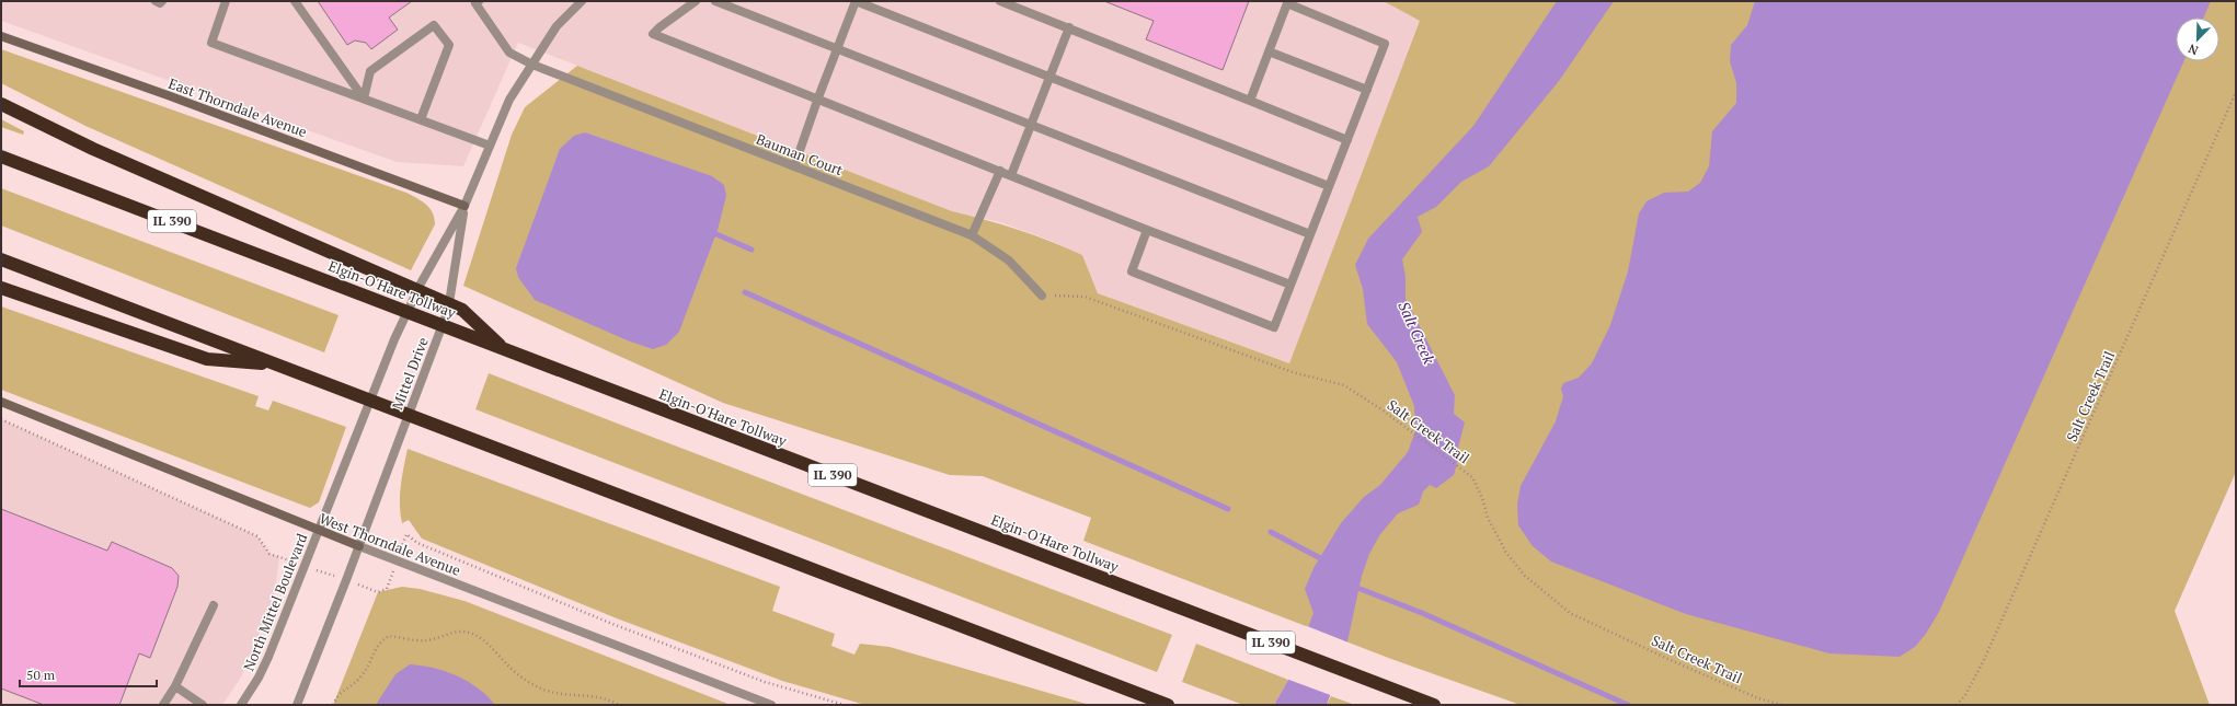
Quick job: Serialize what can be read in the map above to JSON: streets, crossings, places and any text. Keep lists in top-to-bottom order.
{
  "streets": {
    "highway": ["IL 390", "Elgin-O'Hare Tollway"],
    "main road": ["East Thorndale Avenue", "West Thorndale Avenue"],
    "street": ["Bauman Court", "Mittel Drive", "North Mittel Boulevard"],
    "path": ["Salt Creek Trail"]
  },
  "crossings": [
    ["East Thorndale Avenue", "Mittel Drive"],
    ["Bauman Court", "Mittel Drive"],
    ["Bauman Court", "Salt Creek Trail"],
    ["Mittel Drive", "West Thorndale Avenue"],
    ["Mittel Drive", "North Mittel Boulevard"],
    ["West Thorndale Avenue", "North Mittel Boulevard"]
  ],
  "water": ["Salt Creek"],
  "scale_bar": "50 m",
  "north": "bottom left"
}
